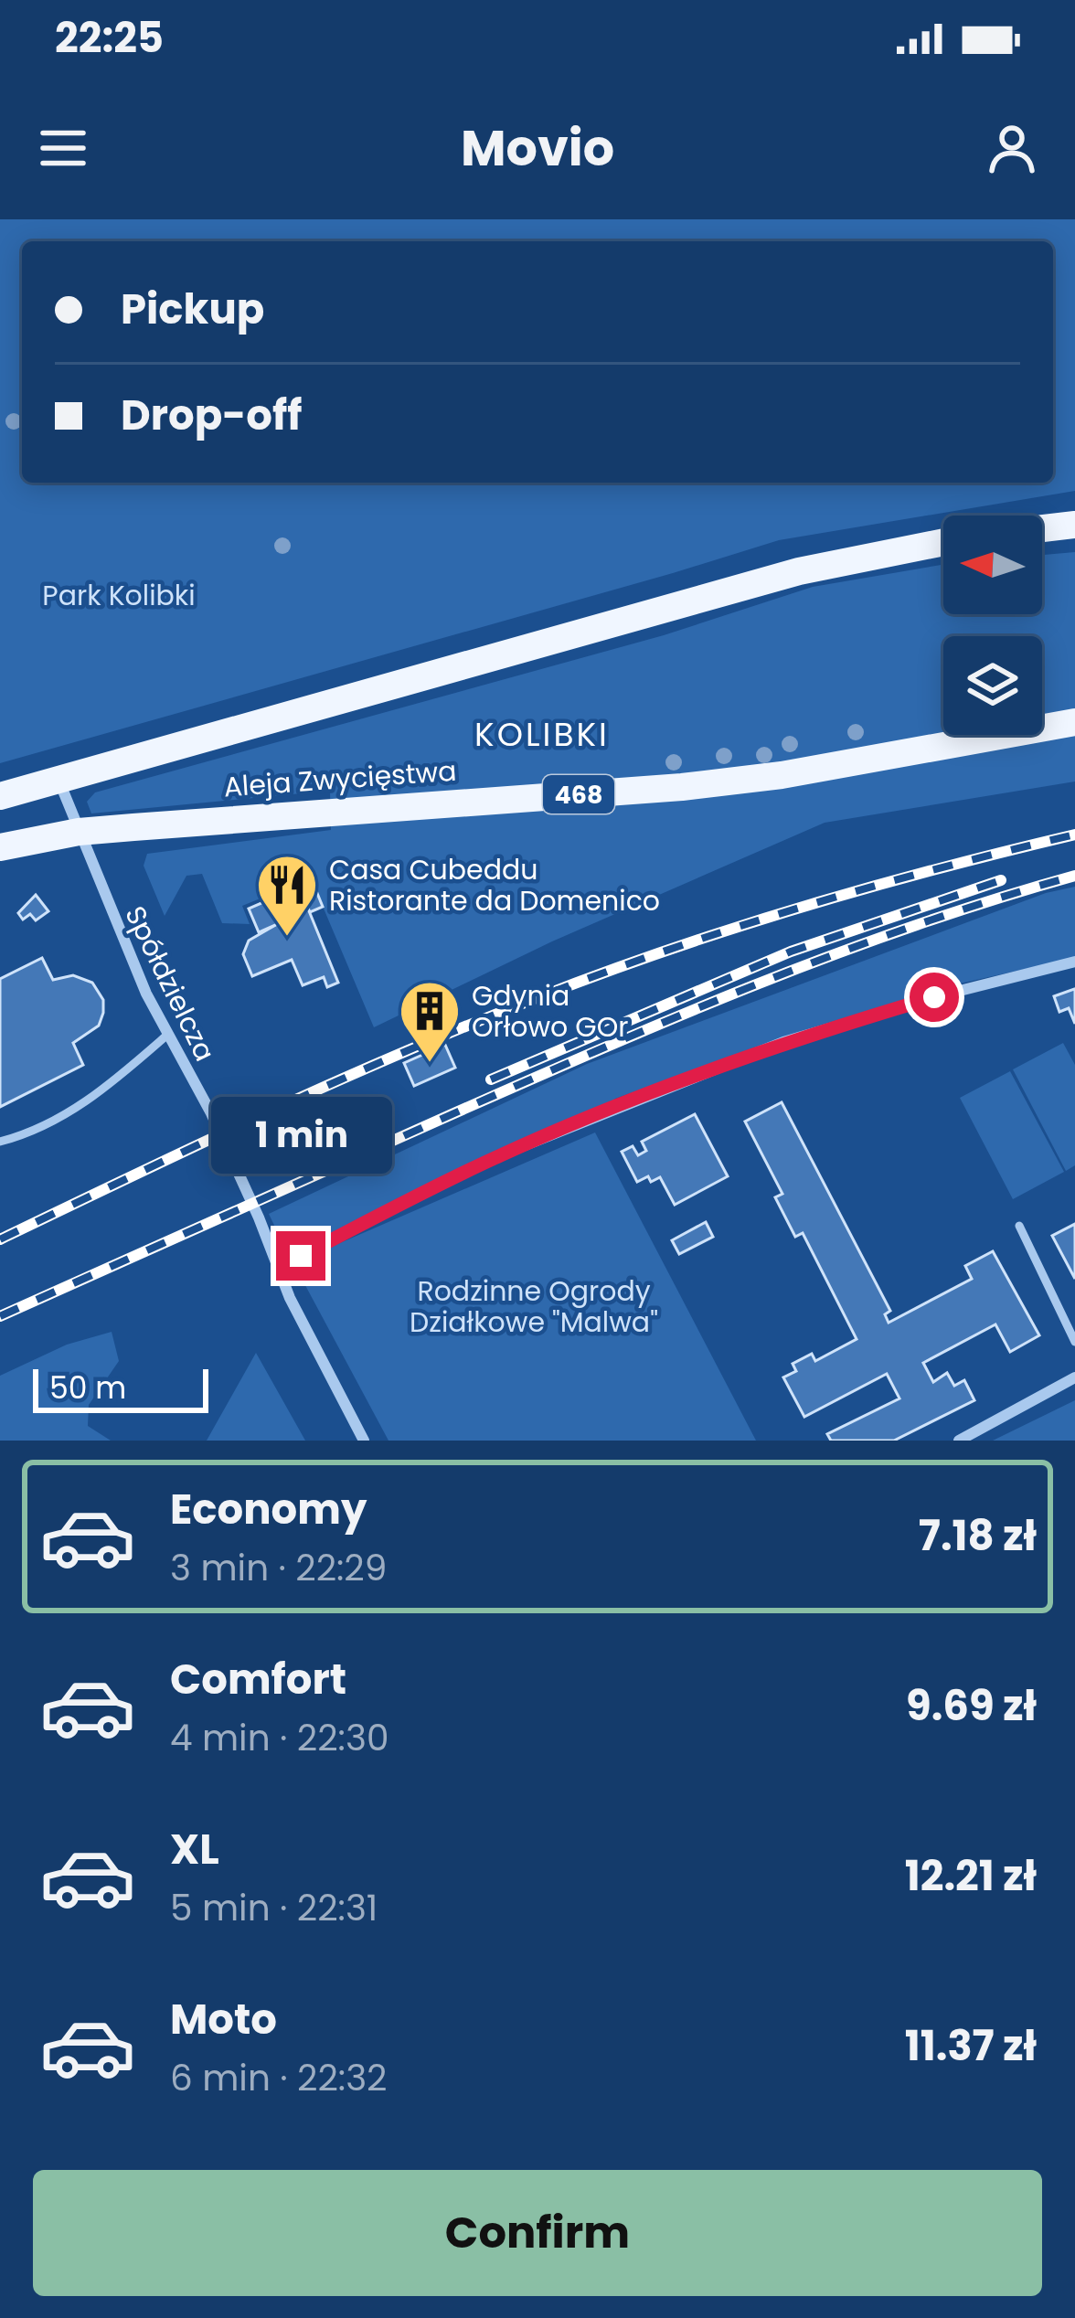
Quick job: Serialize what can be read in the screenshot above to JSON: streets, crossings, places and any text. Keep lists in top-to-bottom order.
{
  "streets": {
    "main road": ["Aleja Zwycięstwa", "468"],
    "street": ["Spółdzielcza"]
  },
  "crossings": [
    ["Aleja Zwycięstwa", "Spółdzielcza"]
  ],
  "districts": ["KOLIBKI"],
  "parks": ["Park Kolibki", "Rodzinne Ogrody Działkowe \"Malwa\""],
  "places": {
    "restaurant": ["Casa Cubeddu Ristorante da Domenico"],
    "building": ["Gdynia Orłowo GOr"]
  },
  "scale_bar": "50 m",
  "north": "left",
  "page": {
    "status": "22:25",
    "header": "Movio",
    "banner": ["Pickup", "Drop-off"],
    "bubble": "1 min",
    "scale": "50 m",
    "list": [
      {
        "name": "Economy",
        "note": "3 min · 22:29",
        "value": "7.18 zł"
      },
      {
        "name": "Comfort",
        "note": "4 min · 22:30",
        "value": "9.69 zł"
      },
      {
        "name": "XL",
        "note": "5 min · 22:31",
        "value": "12.21 zł"
      },
      {
        "name": "Moto",
        "note": "6 min · 22:32",
        "value": "11.37 zł"
      }
    ],
    "buttons": "Confirm"
  }
}
